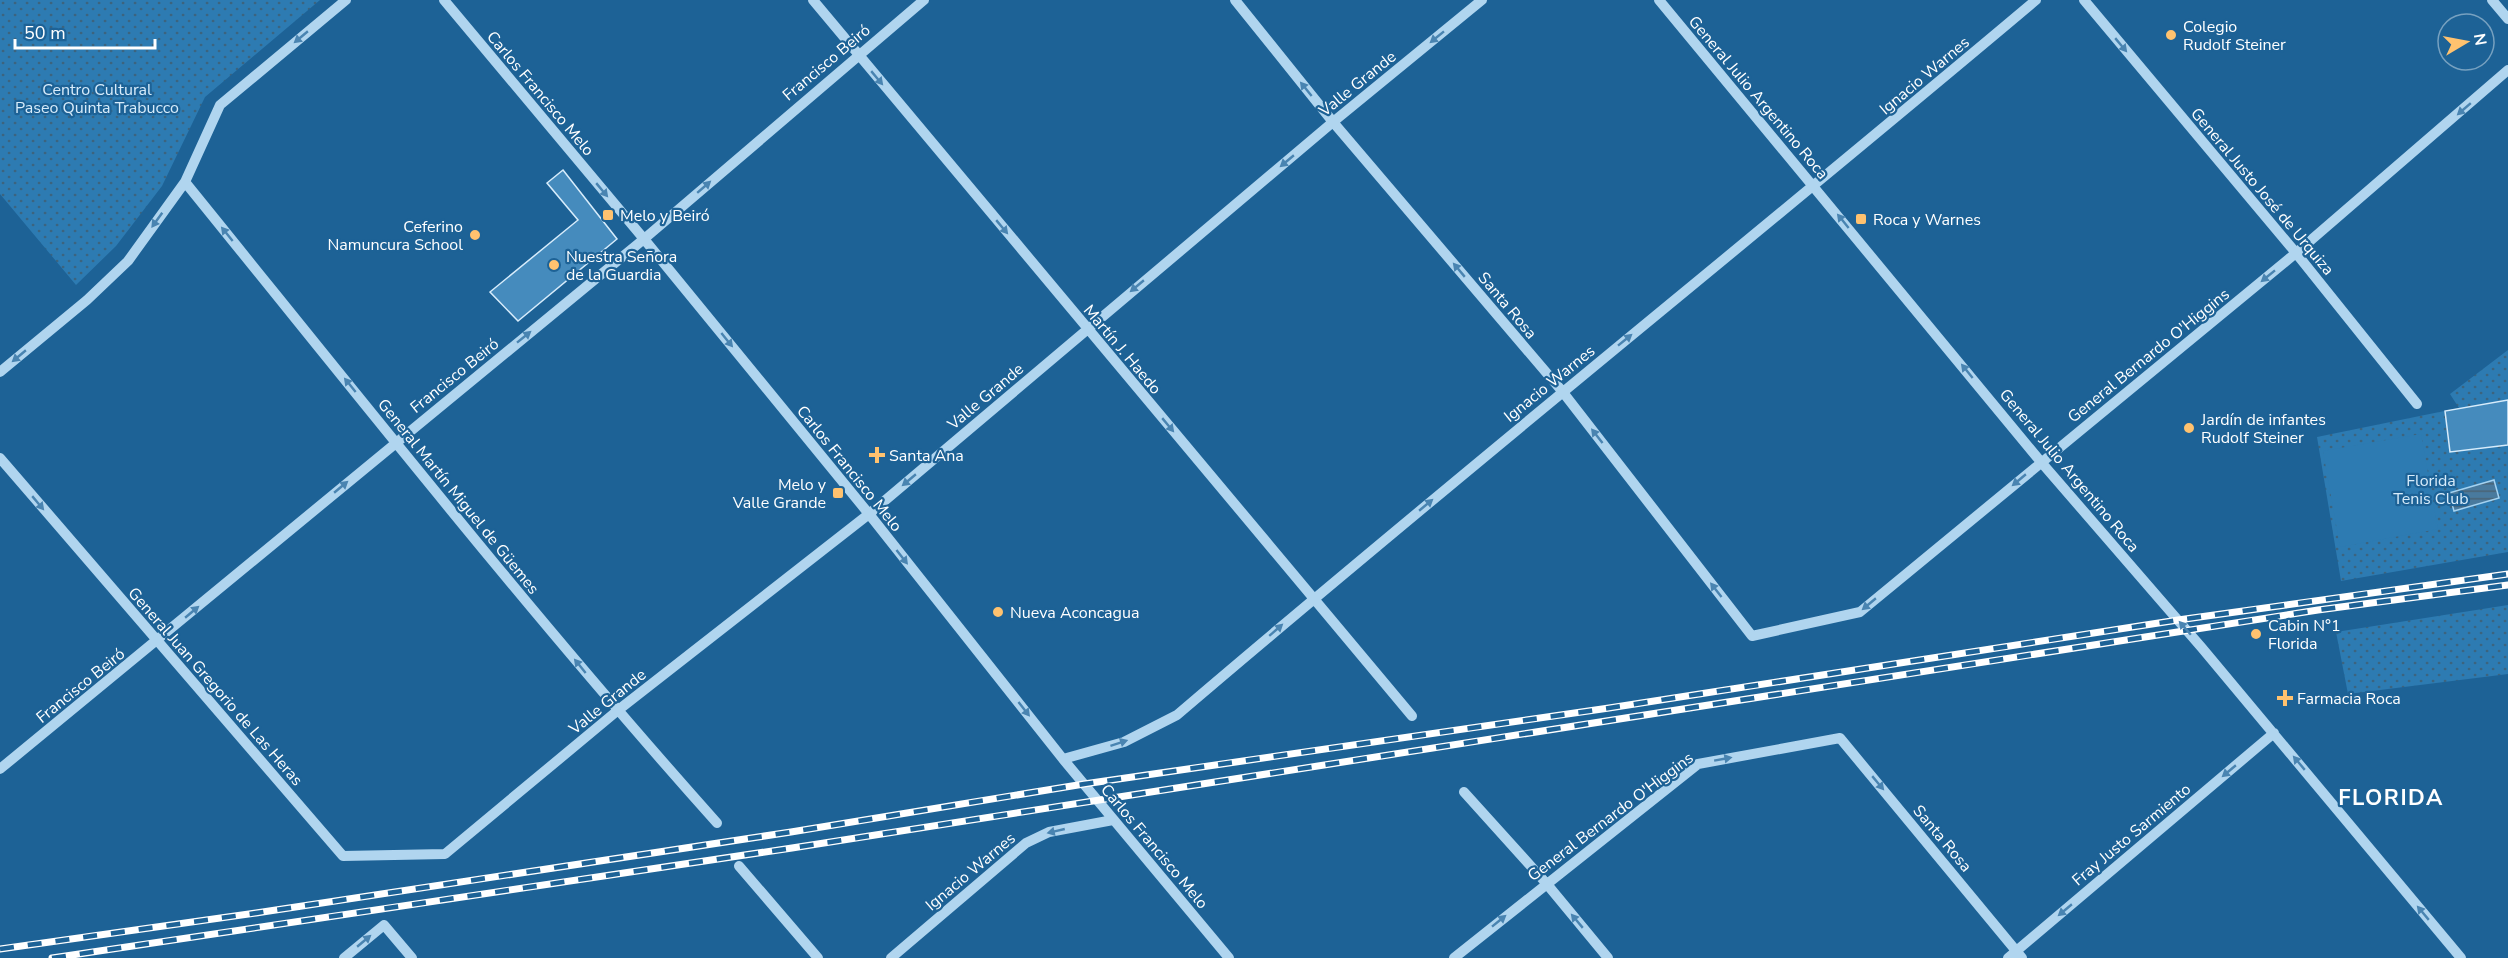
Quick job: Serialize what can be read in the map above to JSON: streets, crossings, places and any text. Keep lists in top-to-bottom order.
{
  "streets": {
    "street": [
      "Francisco Beiró",
      "Ignacio Warnes",
      "Valle Grande",
      "Carlos Francisco Melo",
      "General Julio Argentino Roca",
      "General Justo José de Urquiza",
      "Santa Rosa",
      "Martín J. Haedo",
      "General Bernardo O'Higgins",
      "General Martín Miguel de Güemes",
      "General Juan Gregorio de Las Heras",
      "Fray Justo Sarmiento"
    ]
  },
  "crossings": [
    ["Francisco Beiró", "Carlos Francisco Melo"],
    ["Francisco Beiró", "Martín J. Haedo"],
    ["Francisco Beiró", "General Martín Miguel de Güemes"],
    ["Francisco Beiró", "General Juan Gregorio de Las Heras"],
    ["Ignacio Warnes", "Carlos Francisco Melo"],
    ["Ignacio Warnes", "General Julio Argentino Roca"],
    ["Ignacio Warnes", "Santa Rosa"],
    ["Ignacio Warnes", "Martín J. Haedo"],
    ["Valle Grande", "Carlos Francisco Melo"],
    ["Valle Grande", "Santa Rosa"],
    ["Valle Grande", "Martín J. Haedo"],
    ["Valle Grande", "General Martín Miguel de Güemes"],
    ["Valle Grande", "General Juan Gregorio de Las Heras"],
    ["General Julio Argentino Roca", "General Bernardo O'Higgins"],
    ["General Julio Argentino Roca", "Fray Justo Sarmiento"],
    ["General Justo José de Urquiza", "General Bernardo O'Higgins"],
    ["Santa Rosa", "General Bernardo O'Higgins"],
    ["Santa Rosa", "Fray Justo Sarmiento"]
  ],
  "one_way": [
    "Francisco Beiró",
    "Valle Grande",
    "Carlos Francisco Melo",
    "General Julio Argentino Roca",
    "General Justo José de Urquiza",
    "Martín J. Haedo",
    "General Martín Miguel de Güemes",
    "General Juan Gregorio de Las Heras",
    "Fray Justo Sarmiento"
  ],
  "districts": ["FLORIDA"],
  "parks": ["Centro Cultural Paseo Quinta Trabucco", "Florida Tenis Club"],
  "places": {
    "other": [
      "Colegio Rudolf Steiner",
      "Ceferino Namuncura School",
      "Nuestra Señora de la Guardia",
      "Jardín de infantes Rudolf Steiner",
      "Nueva Aconcagua",
      "Cabin N°1 Florida"
    ],
    "transit": ["Melo y Beiró", "Roca y Warnes", "Melo y Valle Grande"],
    "health": ["Santa Ana", "Farmacia Roca"]
  },
  "scale_bar": "50 m",
  "north": "right"
}
